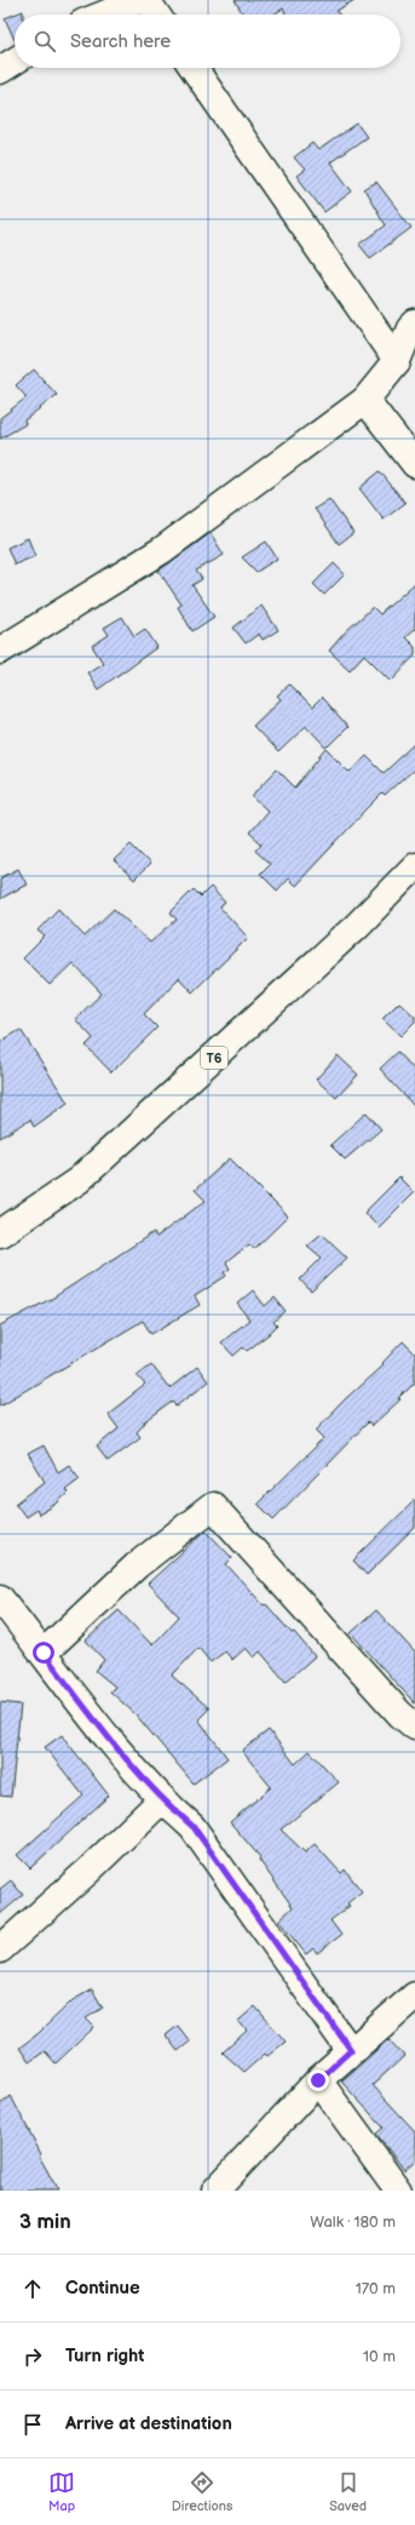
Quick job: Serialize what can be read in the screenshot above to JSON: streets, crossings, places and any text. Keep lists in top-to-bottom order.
{
  "streets": {
    "main road": ["T6"]
  },
  "page": {
    "search": "Search here",
    "heading": ["3 min", "Walk · 180 m"],
    "list": [
      ["Continue", "170 m"],
      ["Turn right", "10 m"],
      "Arrive at destination"
    ],
    "nav": ["Map", "Directions", "Saved"]
  }
}
